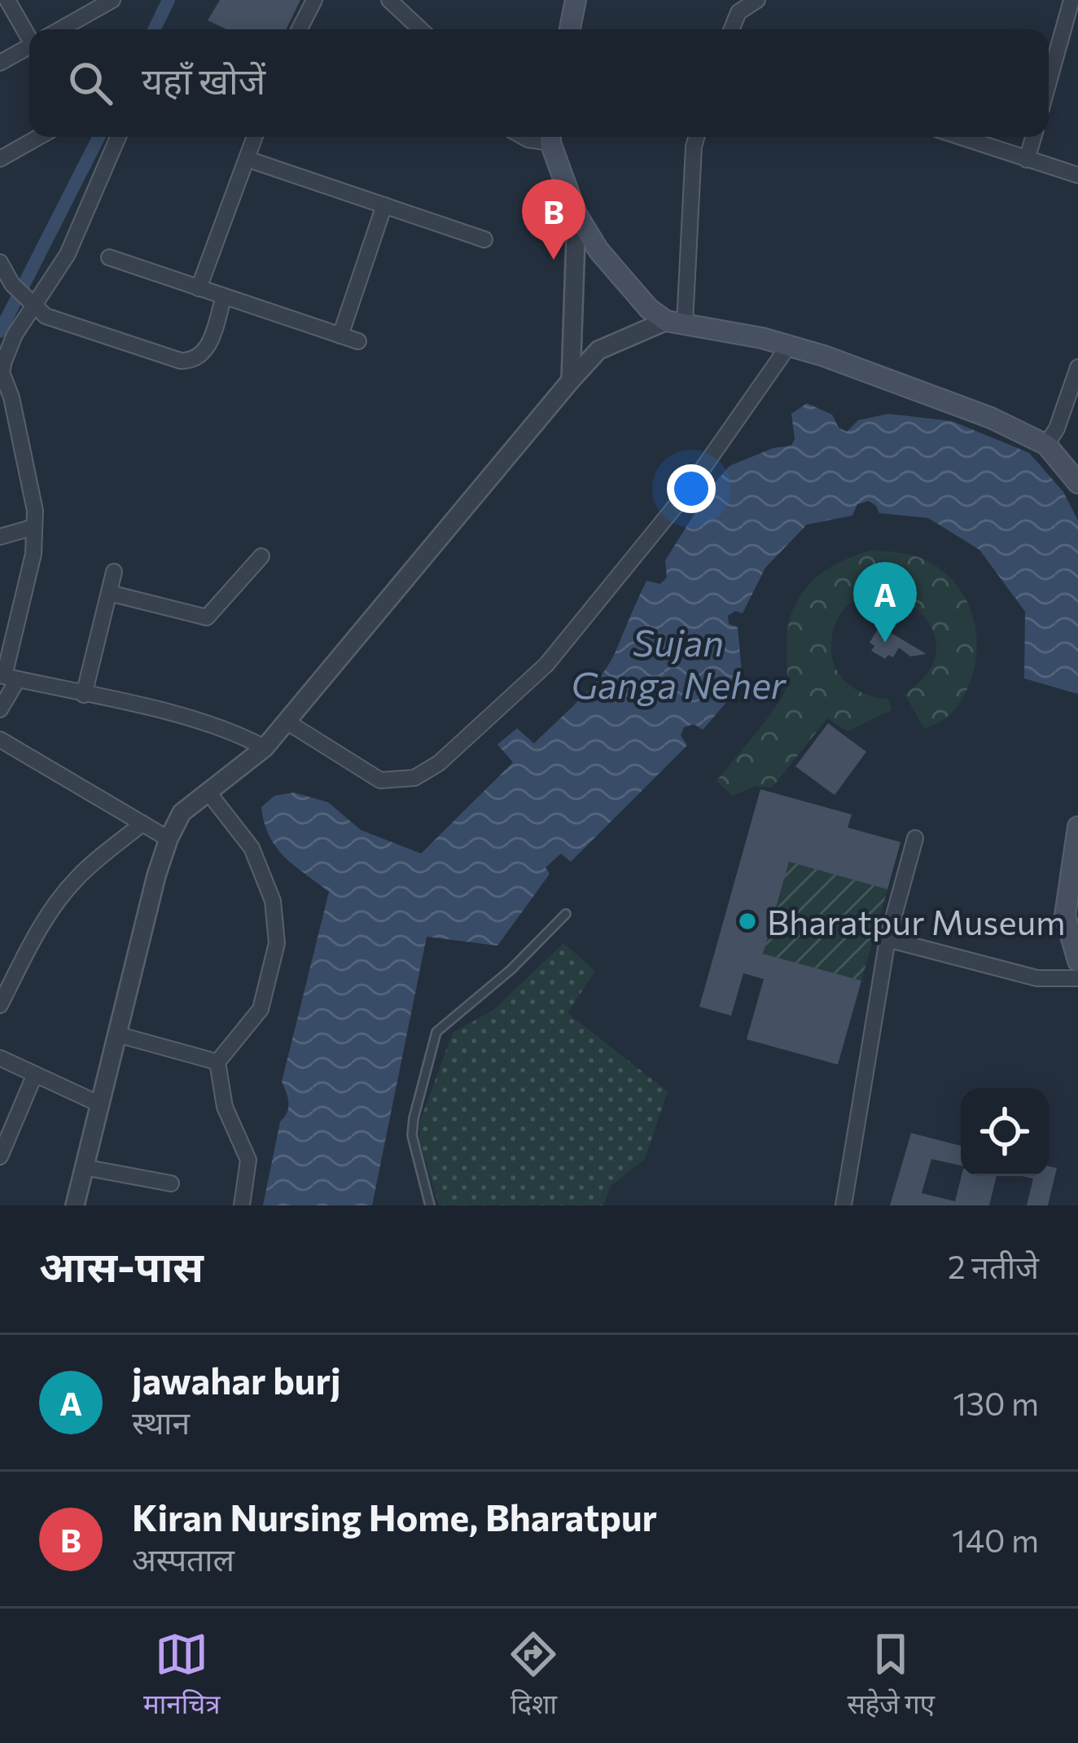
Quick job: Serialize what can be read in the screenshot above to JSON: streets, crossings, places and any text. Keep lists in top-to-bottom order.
{
  "water": ["Sujan Ganga Neher"],
  "places": ["Bharatpur Museum"],
  "page": {
    "search": "यहाँ खोजें",
    "pins": ["B", "A"],
    "heading": ["आस-पास", "2 नतीजे"],
    "list": [
      {
        "mark": "A",
        "name": "jawahar burj",
        "note": "स्थान",
        "value": "130 m"
      },
      {
        "mark": "B",
        "name": "Kiran Nursing Home, Bharatpur",
        "note": "अस्पताल",
        "value": "140 m"
      }
    ],
    "nav": ["मानचित्र", "दिशा", "सहेजे गए"]
  }
}
